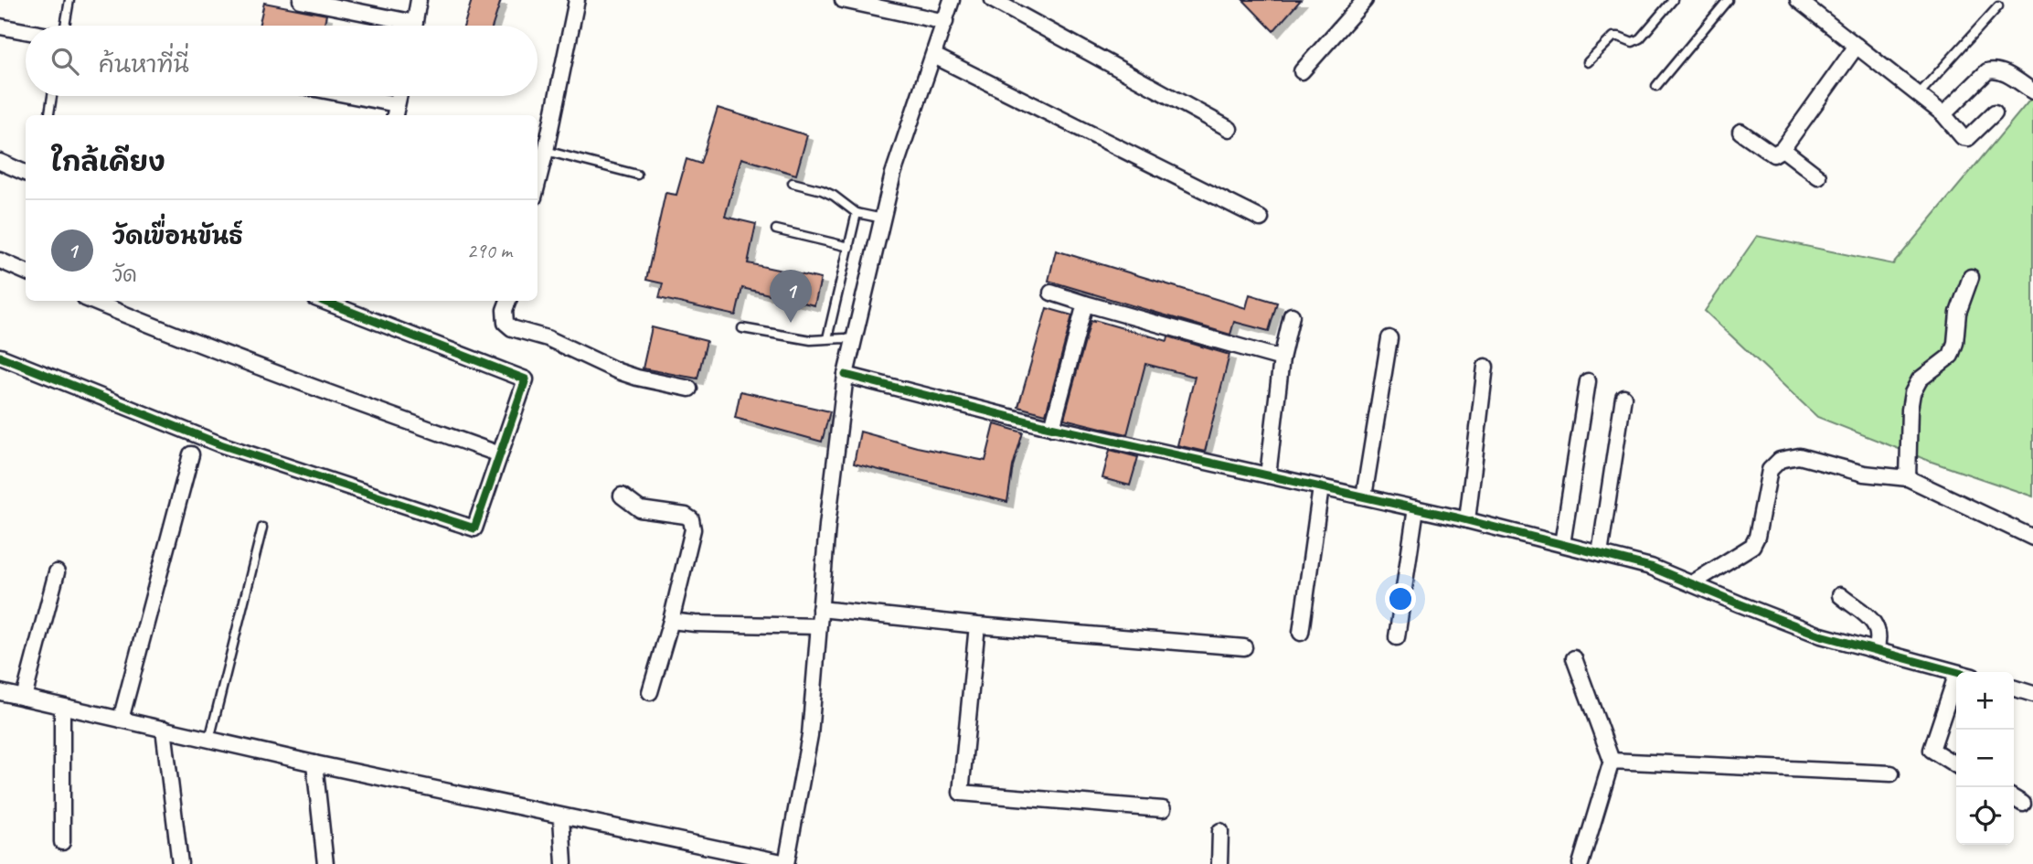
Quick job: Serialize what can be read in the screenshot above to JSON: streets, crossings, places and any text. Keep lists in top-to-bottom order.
{
  "page": {
    "search": "ค้นหาที่นี่",
    "heading": "ใกล้เคียง",
    "list": [
      {
        "mark": "1",
        "name": "วัดเขื่อนขันธ์",
        "note": "วัด",
        "value": "290 m"
      }
    ],
    "pins": "1",
    "map_buttons": ["+", "−"]
  }
}
